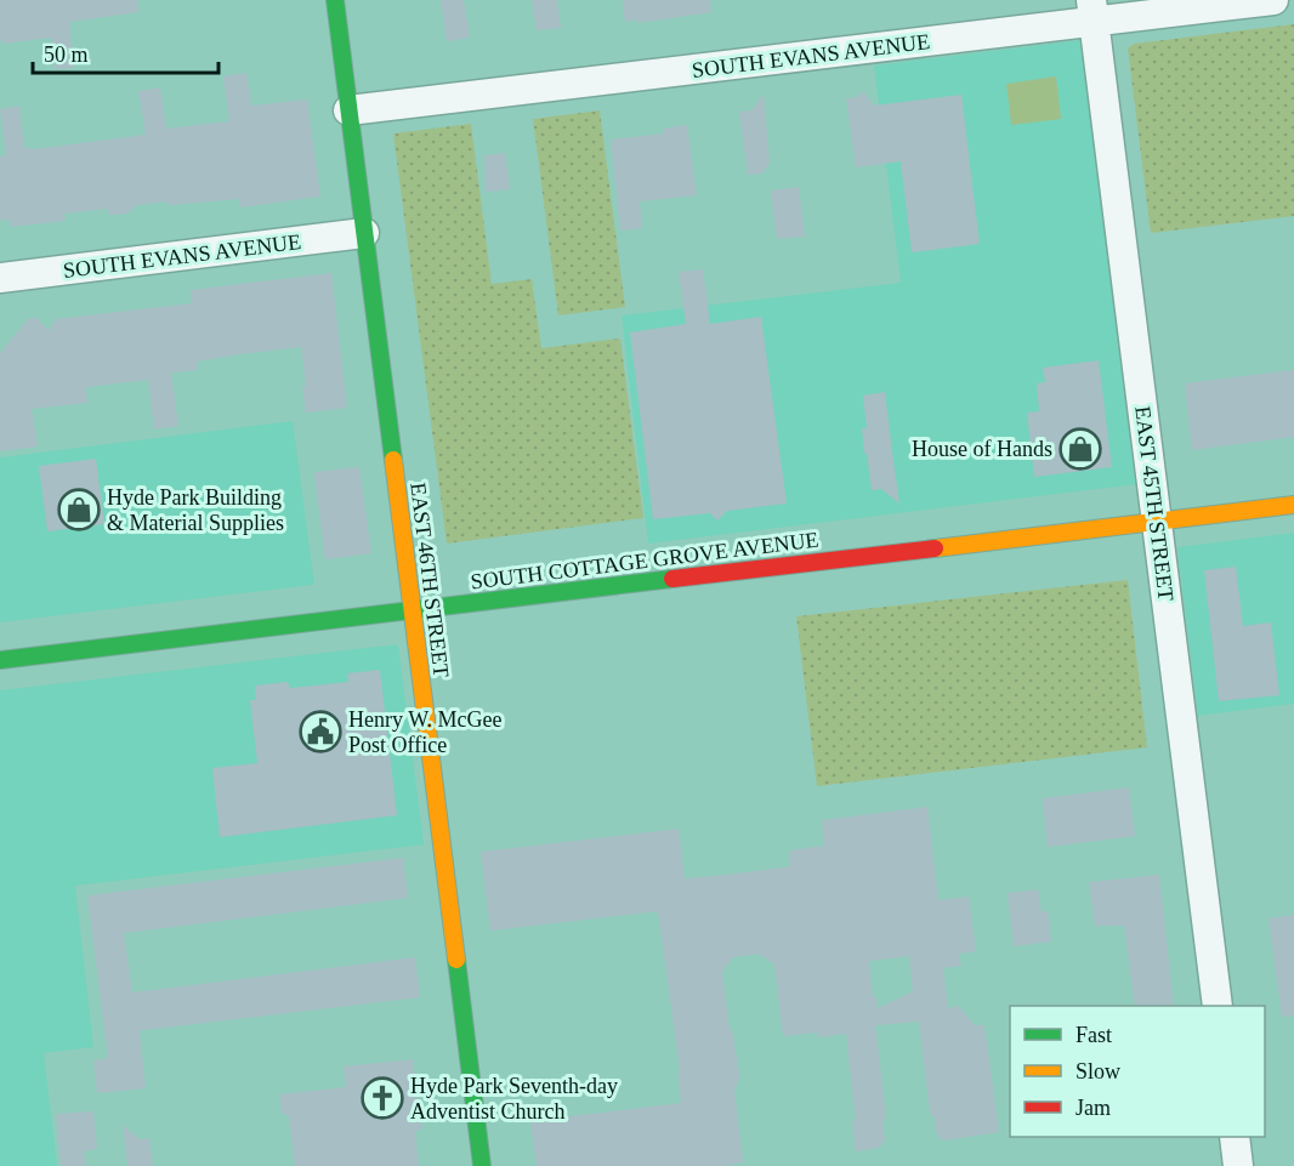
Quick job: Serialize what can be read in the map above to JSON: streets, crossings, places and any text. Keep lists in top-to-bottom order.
{
  "streets": {
    "main road": ["SOUTH COTTAGE GROVE AVENUE", "EAST 46TH STREET"],
    "street": ["SOUTH EVANS AVENUE", "EAST 45TH STREET"]
  },
  "crossings": [
    ["SOUTH EVANS AVENUE", "EAST 45TH STREET"],
    ["SOUTH EVANS AVENUE", "EAST 46TH STREET"],
    ["EAST 45TH STREET", "SOUTH COTTAGE GROVE AVENUE"],
    ["SOUTH COTTAGE GROVE AVENUE", "EAST 46TH STREET"]
  ],
  "places": {
    "shop": ["House of Hands", "Hyde Park Building & Material Supplies"],
    "public building": ["Henry W. McGee Post Office"],
    "church": ["Hyde Park Seventh-day Adventist Church"]
  },
  "legend": ["Fast", "Slow", "Jam"],
  "scale_bar": "50 m"
}
